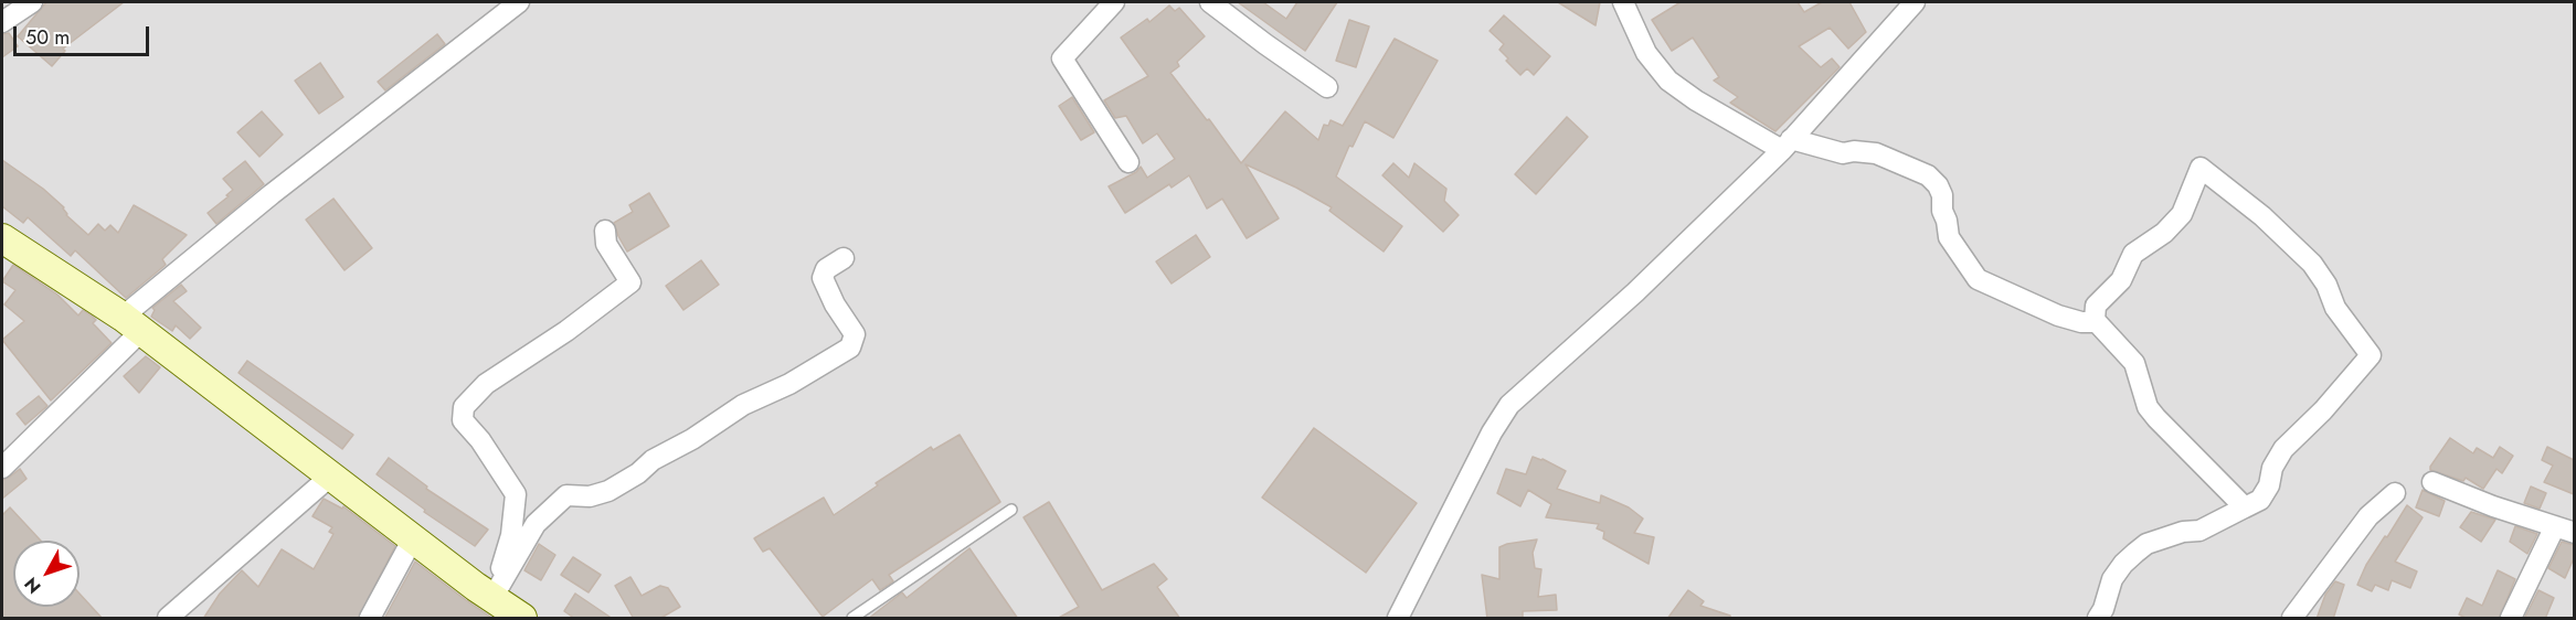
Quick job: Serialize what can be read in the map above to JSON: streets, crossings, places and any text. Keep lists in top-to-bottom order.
{
  "scale_bar": "50 m",
  "north": "bottom left"
}
